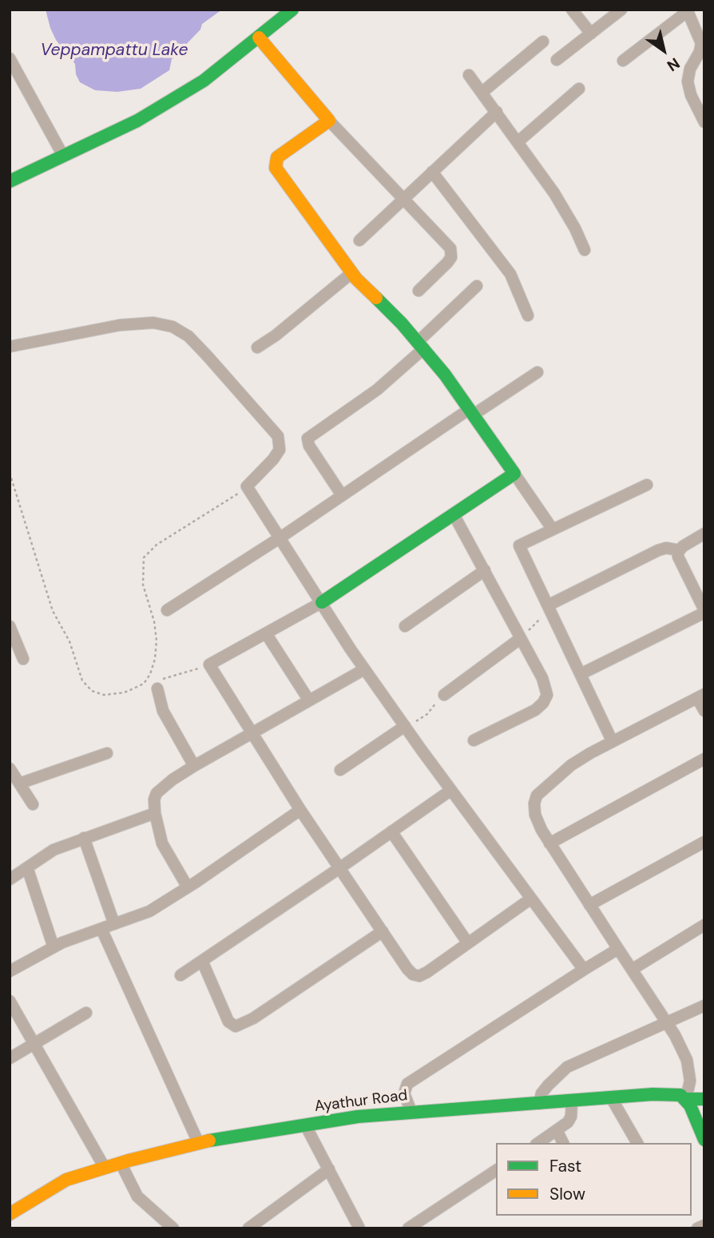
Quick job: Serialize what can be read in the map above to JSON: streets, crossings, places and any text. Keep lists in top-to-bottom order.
{
  "streets": {
    "street": ["Ayathur Road"]
  },
  "water": ["Veppampattu Lake"],
  "legend": ["Fast", "Slow"],
  "north": "bottom right"
}
